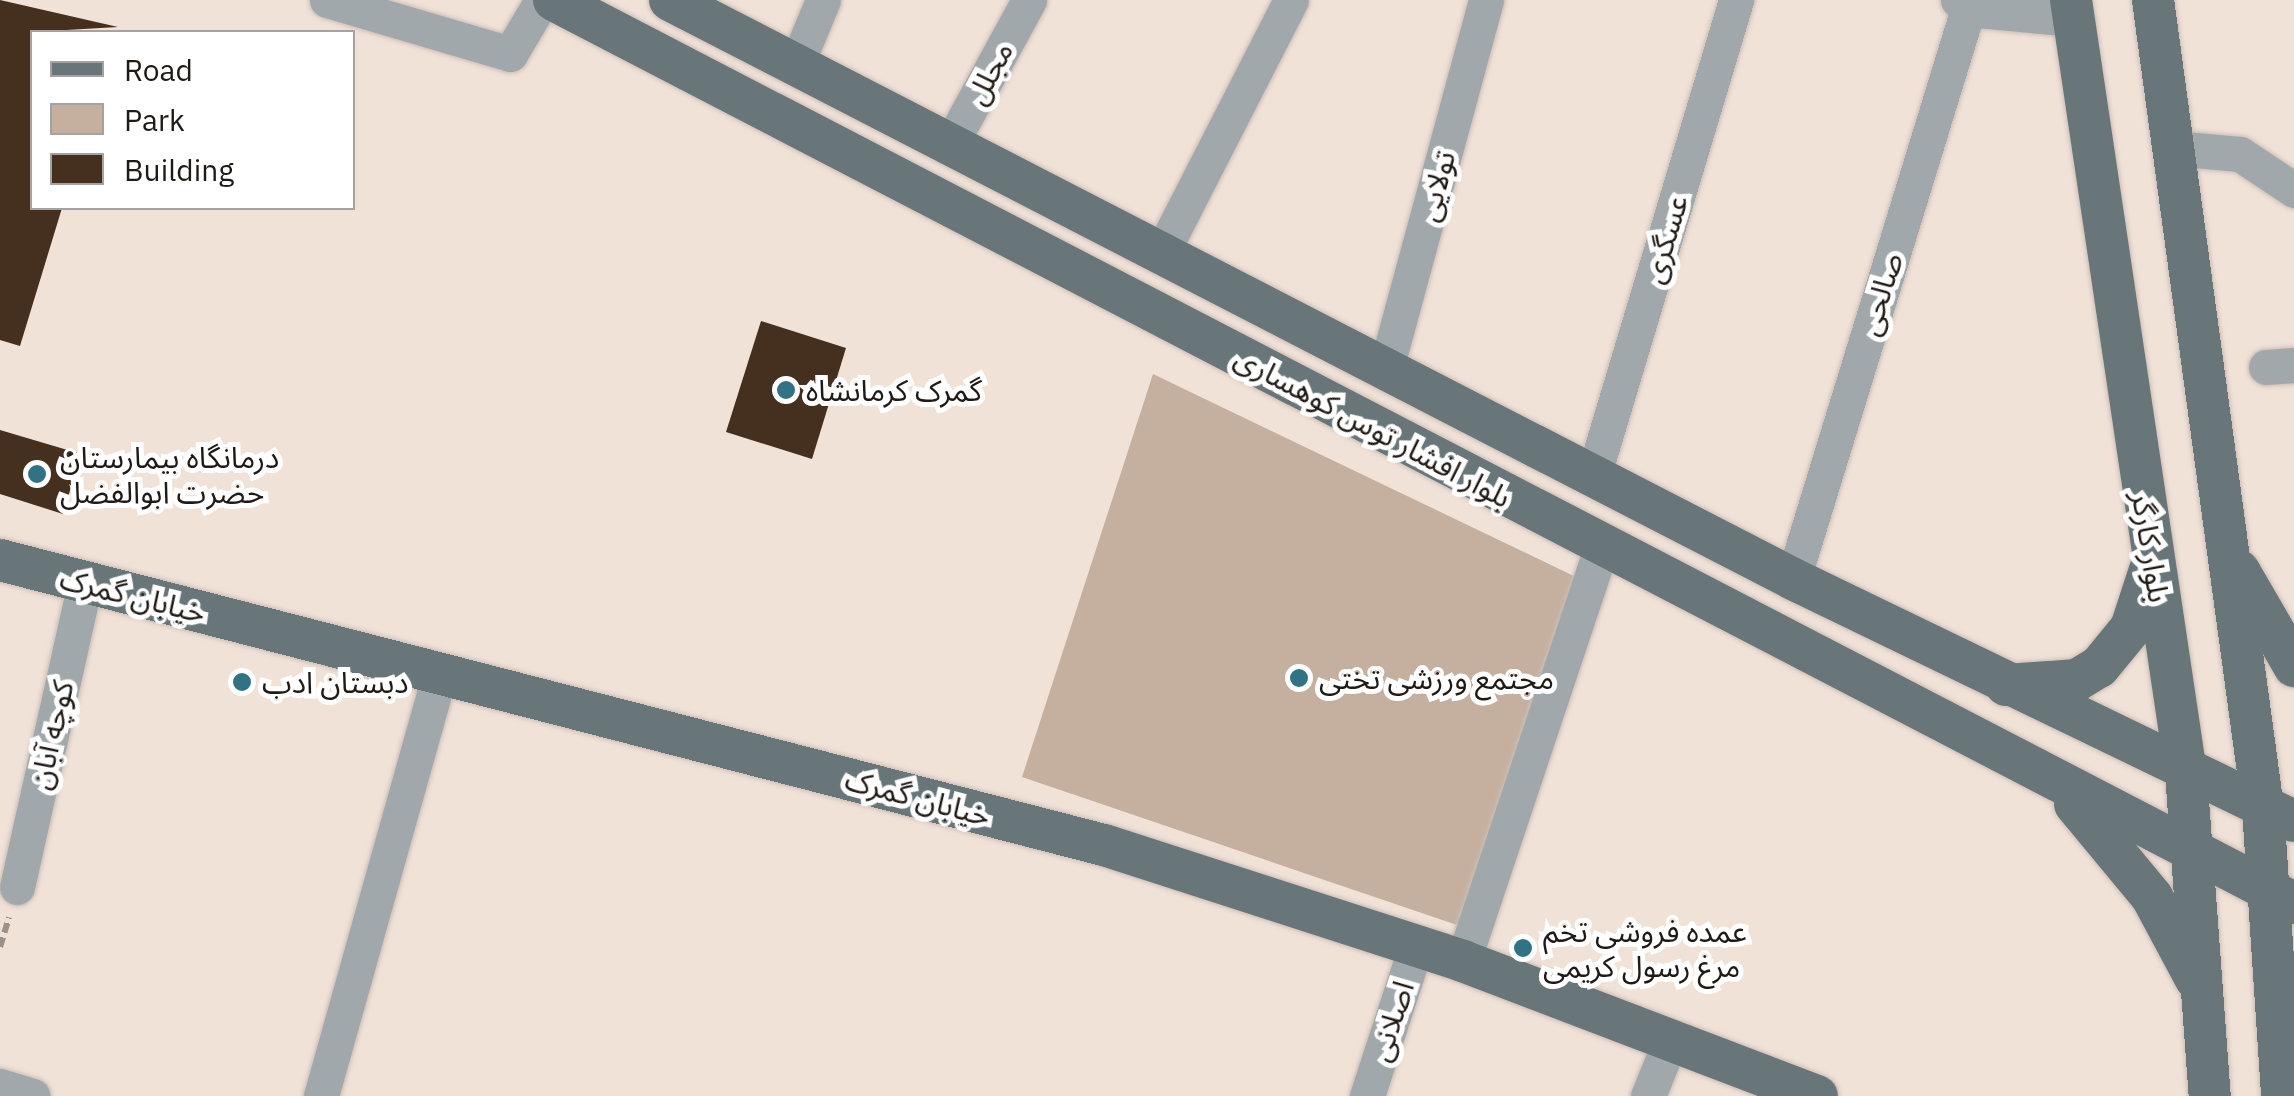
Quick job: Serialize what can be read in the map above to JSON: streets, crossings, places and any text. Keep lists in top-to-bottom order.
{
  "streets": {
    "main road": ["بلوار افشار توس کوهساری", "بلوار کارگر", "خیابان گمرک"],
    "street": [
      "مجلل",
      "تولایی",
      "عسگری",
      "صالحی",
      "کوچه آبان",
      "اصلانی"
    ]
  },
  "crossings": [
    ["مجلل", "بلوار افشار توس کوهساری"],
    ["تولایی", "بلوار افشار توس کوهساری"],
    ["عسگری", "بلوار افشار توس کوهساری"],
    ["صالحی", "بلوار افشار توس کوهساری"],
    ["بلوار افشار توس کوهساری", "بلوار کارگر"],
    ["خیابان گمرک", "کوچه آبان"],
    ["خیابان گمرک", "اصلانی"]
  ],
  "places": [
    "گمرک کرمانشاه",
    "درمانگاه بیمارستان حضرت ابوالفضل",
    "مجتمع ورزشی تختی",
    "دبستان ادب",
    "عمده فروشی تخم مرغ رسول کریمی"
  ],
  "legend": ["Road", "Park", "Building"]
}
